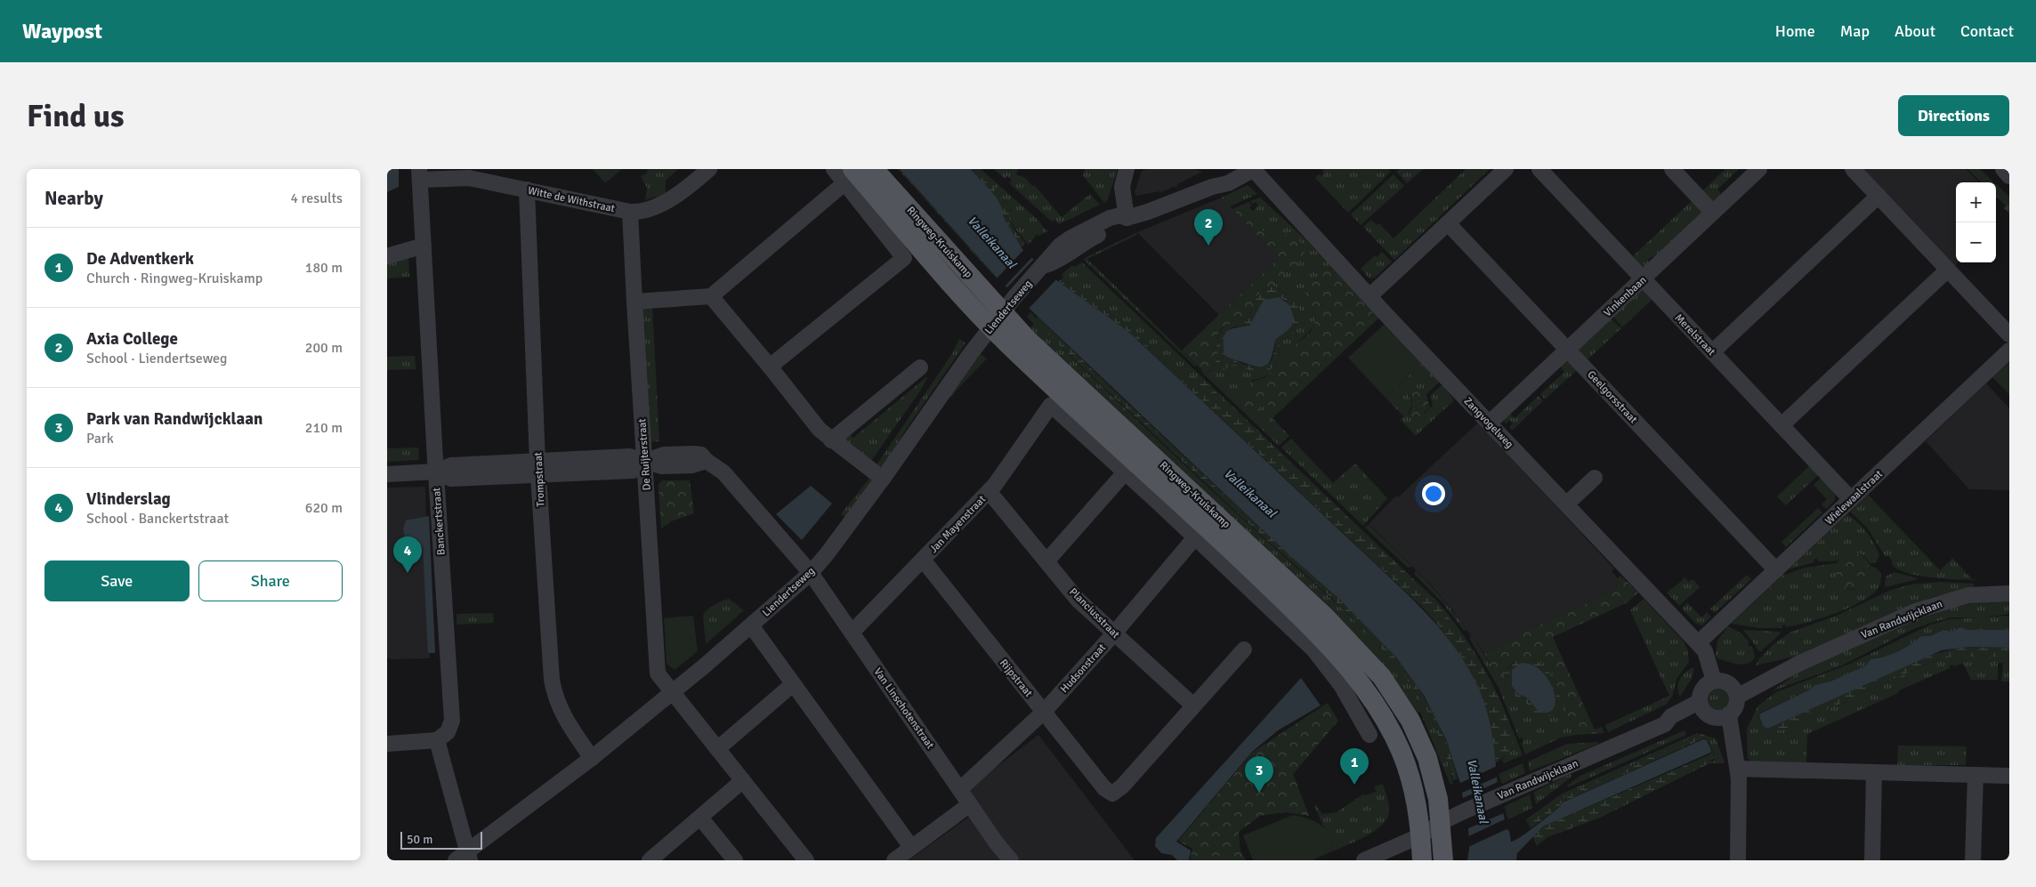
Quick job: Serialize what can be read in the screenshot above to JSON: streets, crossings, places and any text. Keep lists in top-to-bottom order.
{
  "streets": {
    "main road": ["Ringweg-Kruiskamp"],
    "street": [
      "Witte de Withstraat",
      "Vinkenbaan",
      "Liendertseweg",
      "Merelstraat",
      "Geelgorsstraat",
      "Zangvogelweg",
      "De Ruijterstraat",
      "Trompstraat",
      "Wielewaalstraat",
      "Banckertstraat",
      "Jan Mayenstraat",
      "Planciusstraat",
      "Van Randwijcklaan",
      "Hudsonstraat",
      "Rijpstraat",
      "Van Linschotenstraat"
    ]
  },
  "crossings": [
    ["Witte de Withstraat", "De Ruijterstraat"],
    ["Witte de Withstraat", "Trompstraat"],
    ["Witte de Withstraat", "Banckertstraat"],
    ["Ringweg-Kruiskamp", "Liendertseweg"],
    ["Ringweg-Kruiskamp", "Van Randwijcklaan"],
    ["Vinkenbaan", "Merelstraat"],
    ["Vinkenbaan", "Geelgorsstraat"],
    ["Vinkenbaan", "Zangvogelweg"],
    ["Liendertseweg", "Zangvogelweg"],
    ["Liendertseweg", "De Ruijterstraat"],
    ["Liendertseweg", "Trompstraat"],
    ["Liendertseweg", "Van Linschotenstraat"],
    ["Merelstraat", "Wielewaalstraat"],
    ["Geelgorsstraat", "Wielewaalstraat"],
    ["Zangvogelweg", "Wielewaalstraat"],
    ["Zangvogelweg", "Van Randwijcklaan"],
    ["De Ruijterstraat", "Van Linschotenstraat"],
    ["Jan Mayenstraat", "Planciusstraat"],
    ["Jan Mayenstraat", "Rijpstraat"],
    ["Jan Mayenstraat", "Van Linschotenstraat"],
    ["Planciusstraat", "Hudsonstraat"],
    ["Planciusstraat", "Rijpstraat"],
    ["Hudsonstraat", "Rijpstraat"],
    ["Hudsonstraat", "Van Linschotenstraat"]
  ],
  "water": ["Valleikanaal"],
  "scale_bar": "50 m",
  "page": {
    "header": "Waypost",
    "nav": [
      "Home",
      "Map",
      "About",
      "Contact"
    ],
    "buttons": [
      "Directions",
      ["Save", "Share"]
    ],
    "title": "Find us",
    "heading": ["Nearby", "4 results"],
    "map_buttons": ["+", "−"],
    "pins": [
      "2",
      "4",
      "1",
      "3"
    ],
    "list": [
      {
        "mark": "1",
        "name": "De Adventkerk",
        "note": "Church · Ringweg-Kruiskamp",
        "value": "180 m"
      },
      {
        "mark": "2",
        "name": "Axia College",
        "note": "School · Liendertseweg",
        "value": "200 m"
      },
      {
        "mark": "3",
        "name": "Park van Randwijcklaan",
        "note": "Park",
        "value": "210 m"
      },
      {
        "mark": "4",
        "name": "Vlinderslag",
        "note": "School · Banckertstraat",
        "value": "620 m"
      }
    ],
    "scale": "50 m"
  }
}
